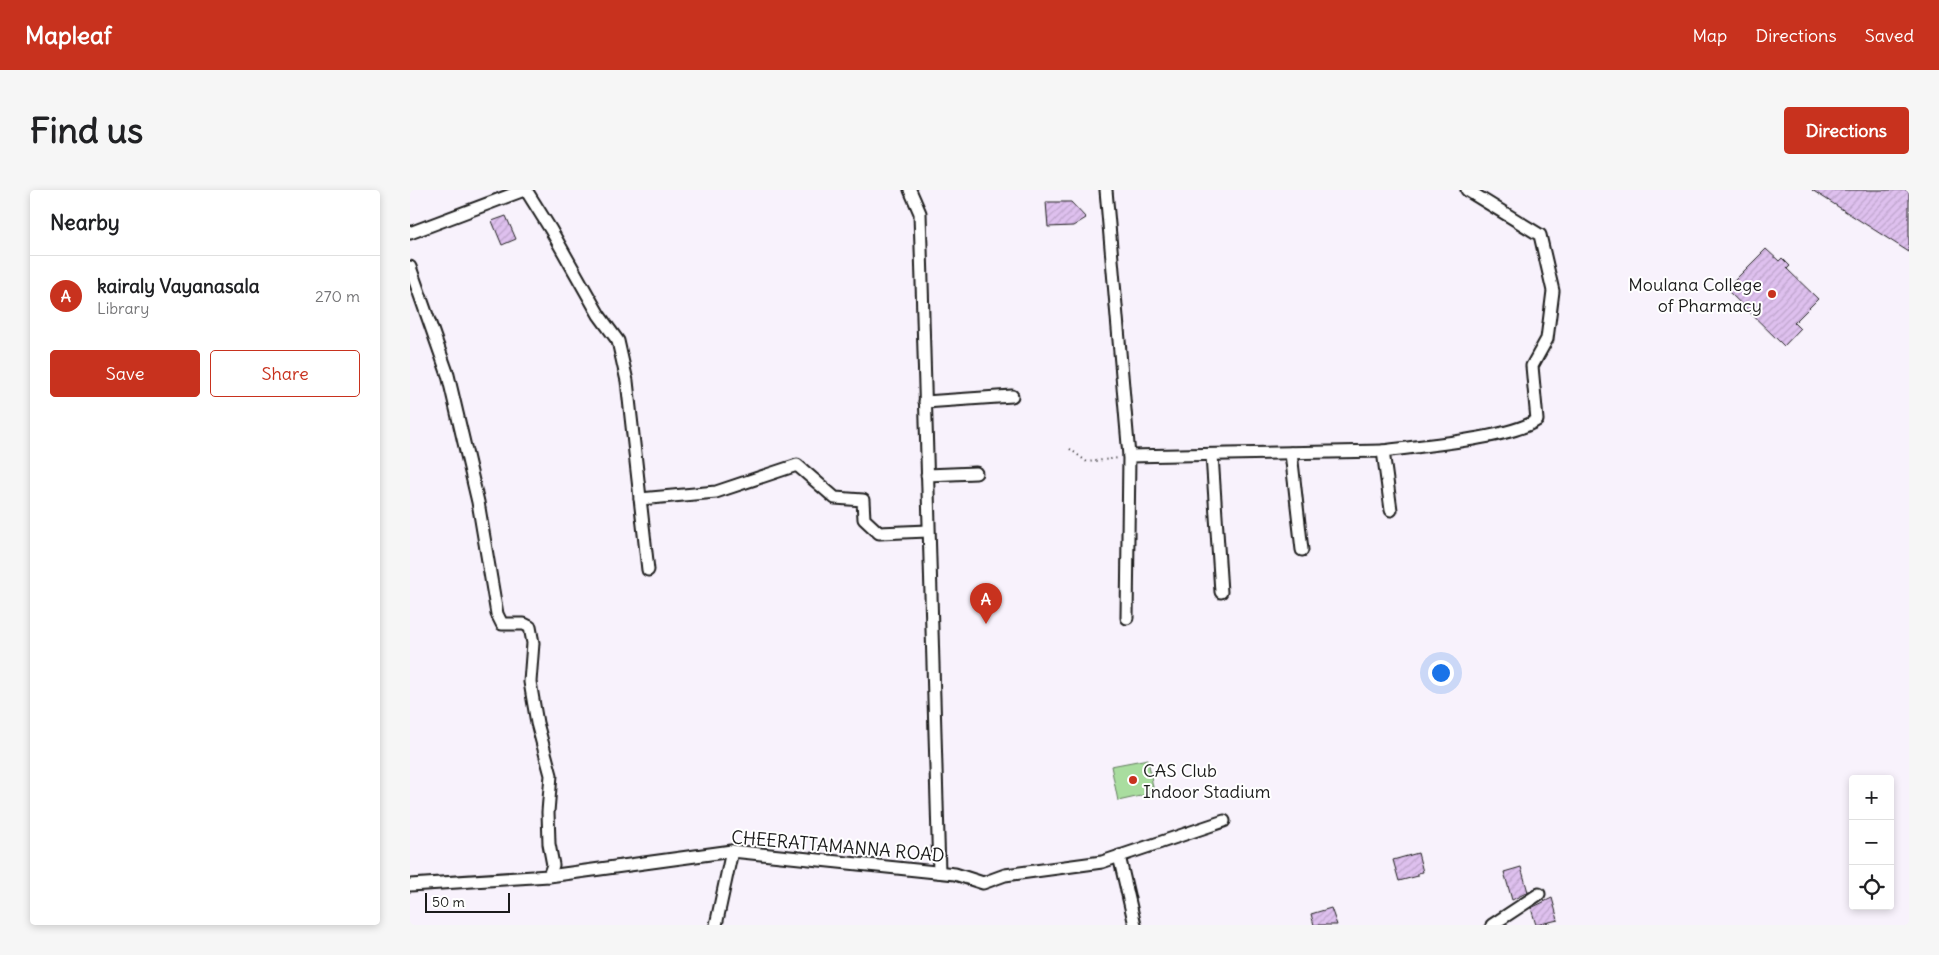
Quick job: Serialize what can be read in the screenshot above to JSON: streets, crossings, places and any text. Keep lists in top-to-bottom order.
{
  "streets": {
    "street": ["CHEERATTAMANNA ROAD"]
  },
  "places": ["Moulana College of Pharmacy", "CAS Club Indoor Stadium"],
  "scale_bar": "50 m",
  "page": {
    "header": "Mapleaf",
    "nav": ["Map", "Directions", "Saved"],
    "buttons": [
      "Directions",
      ["Save", "Share"]
    ],
    "title": "Find us",
    "heading": "Nearby",
    "list": [
      {
        "mark": "A",
        "name": "kairaly Vayanasala",
        "note": "Library",
        "value": "270 m"
      }
    ],
    "pins": "A",
    "map_buttons": ["+", "−"],
    "scale": "50 m"
  }
}
